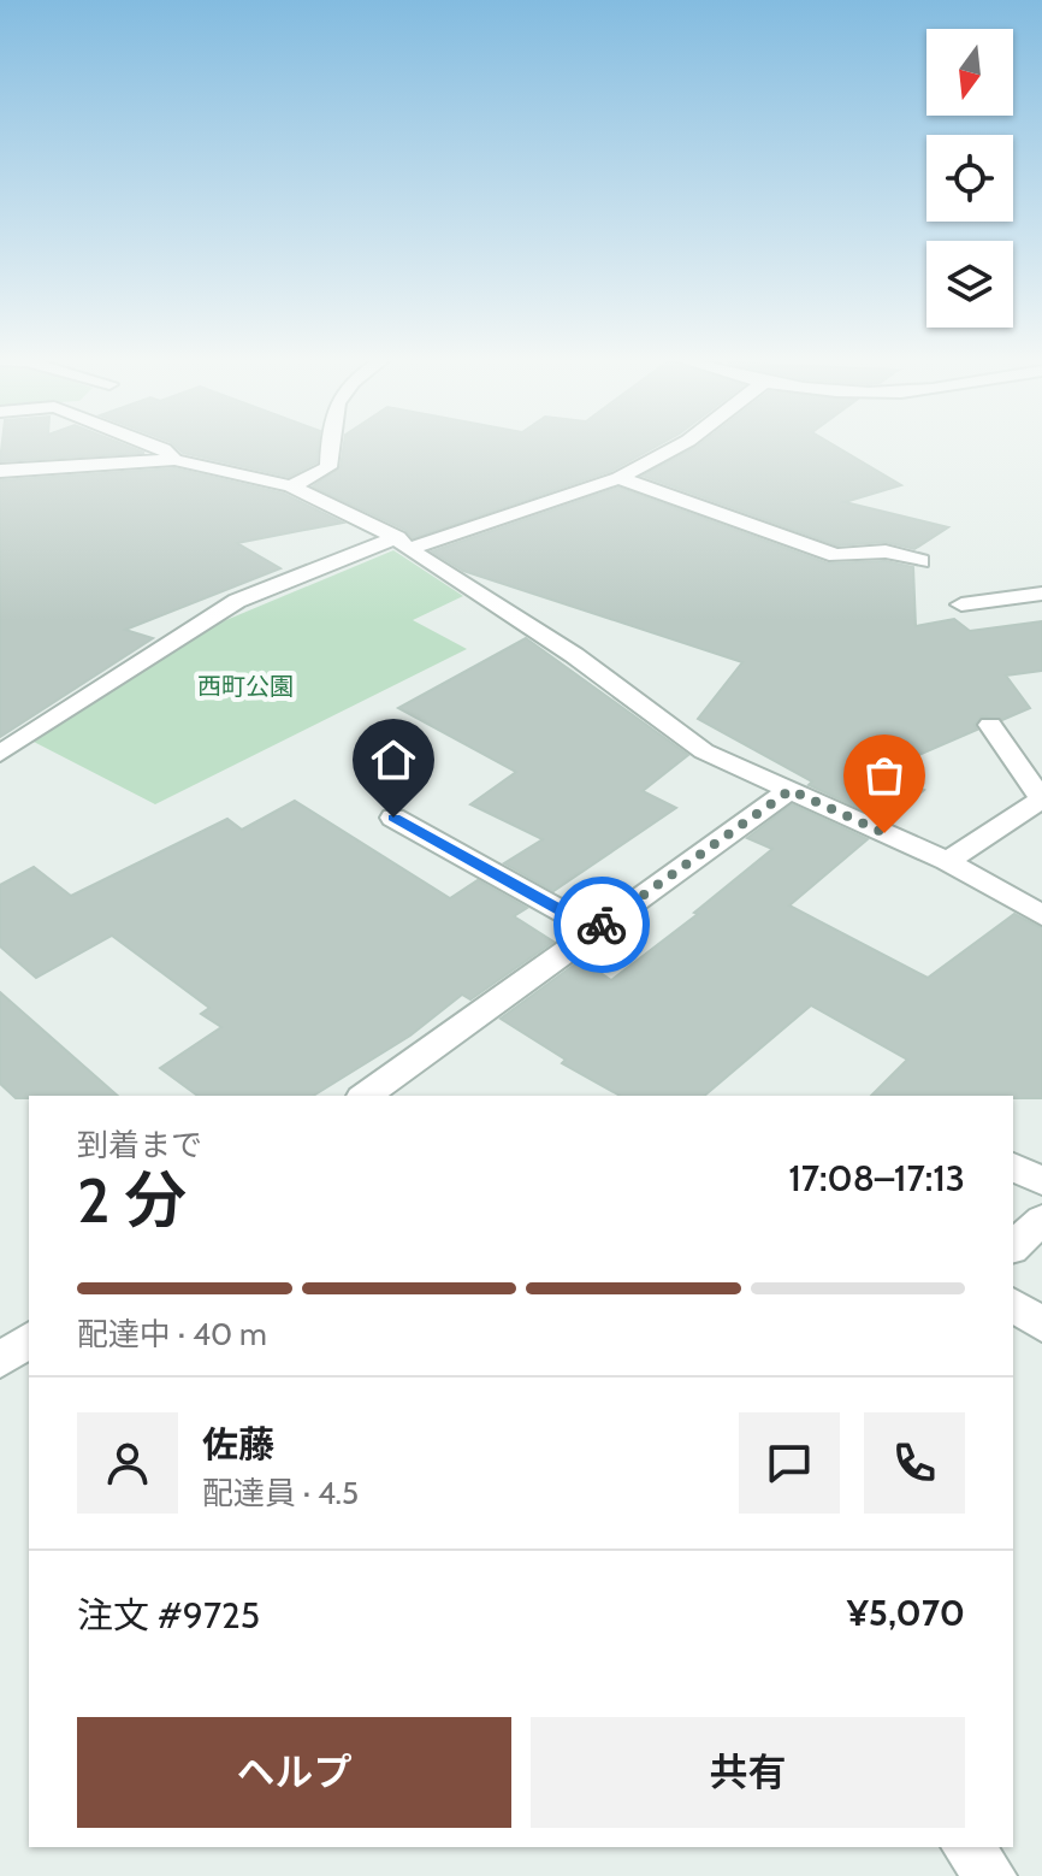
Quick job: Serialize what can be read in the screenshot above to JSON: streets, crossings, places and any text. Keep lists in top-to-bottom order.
{
  "parks": ["西町公園"],
  "north": "bottom",
  "page": {
    "heading": ["2 分", "到着まで", "17:08–17:13"],
    "panel": [
      "佐藤",
      "配達員 · 4.5",
      "注文 #9725",
      "¥5,070"
    ],
    "bar": "配達中 · 40 m",
    "buttons": ["ヘルプ", "共有"]
  }
}
